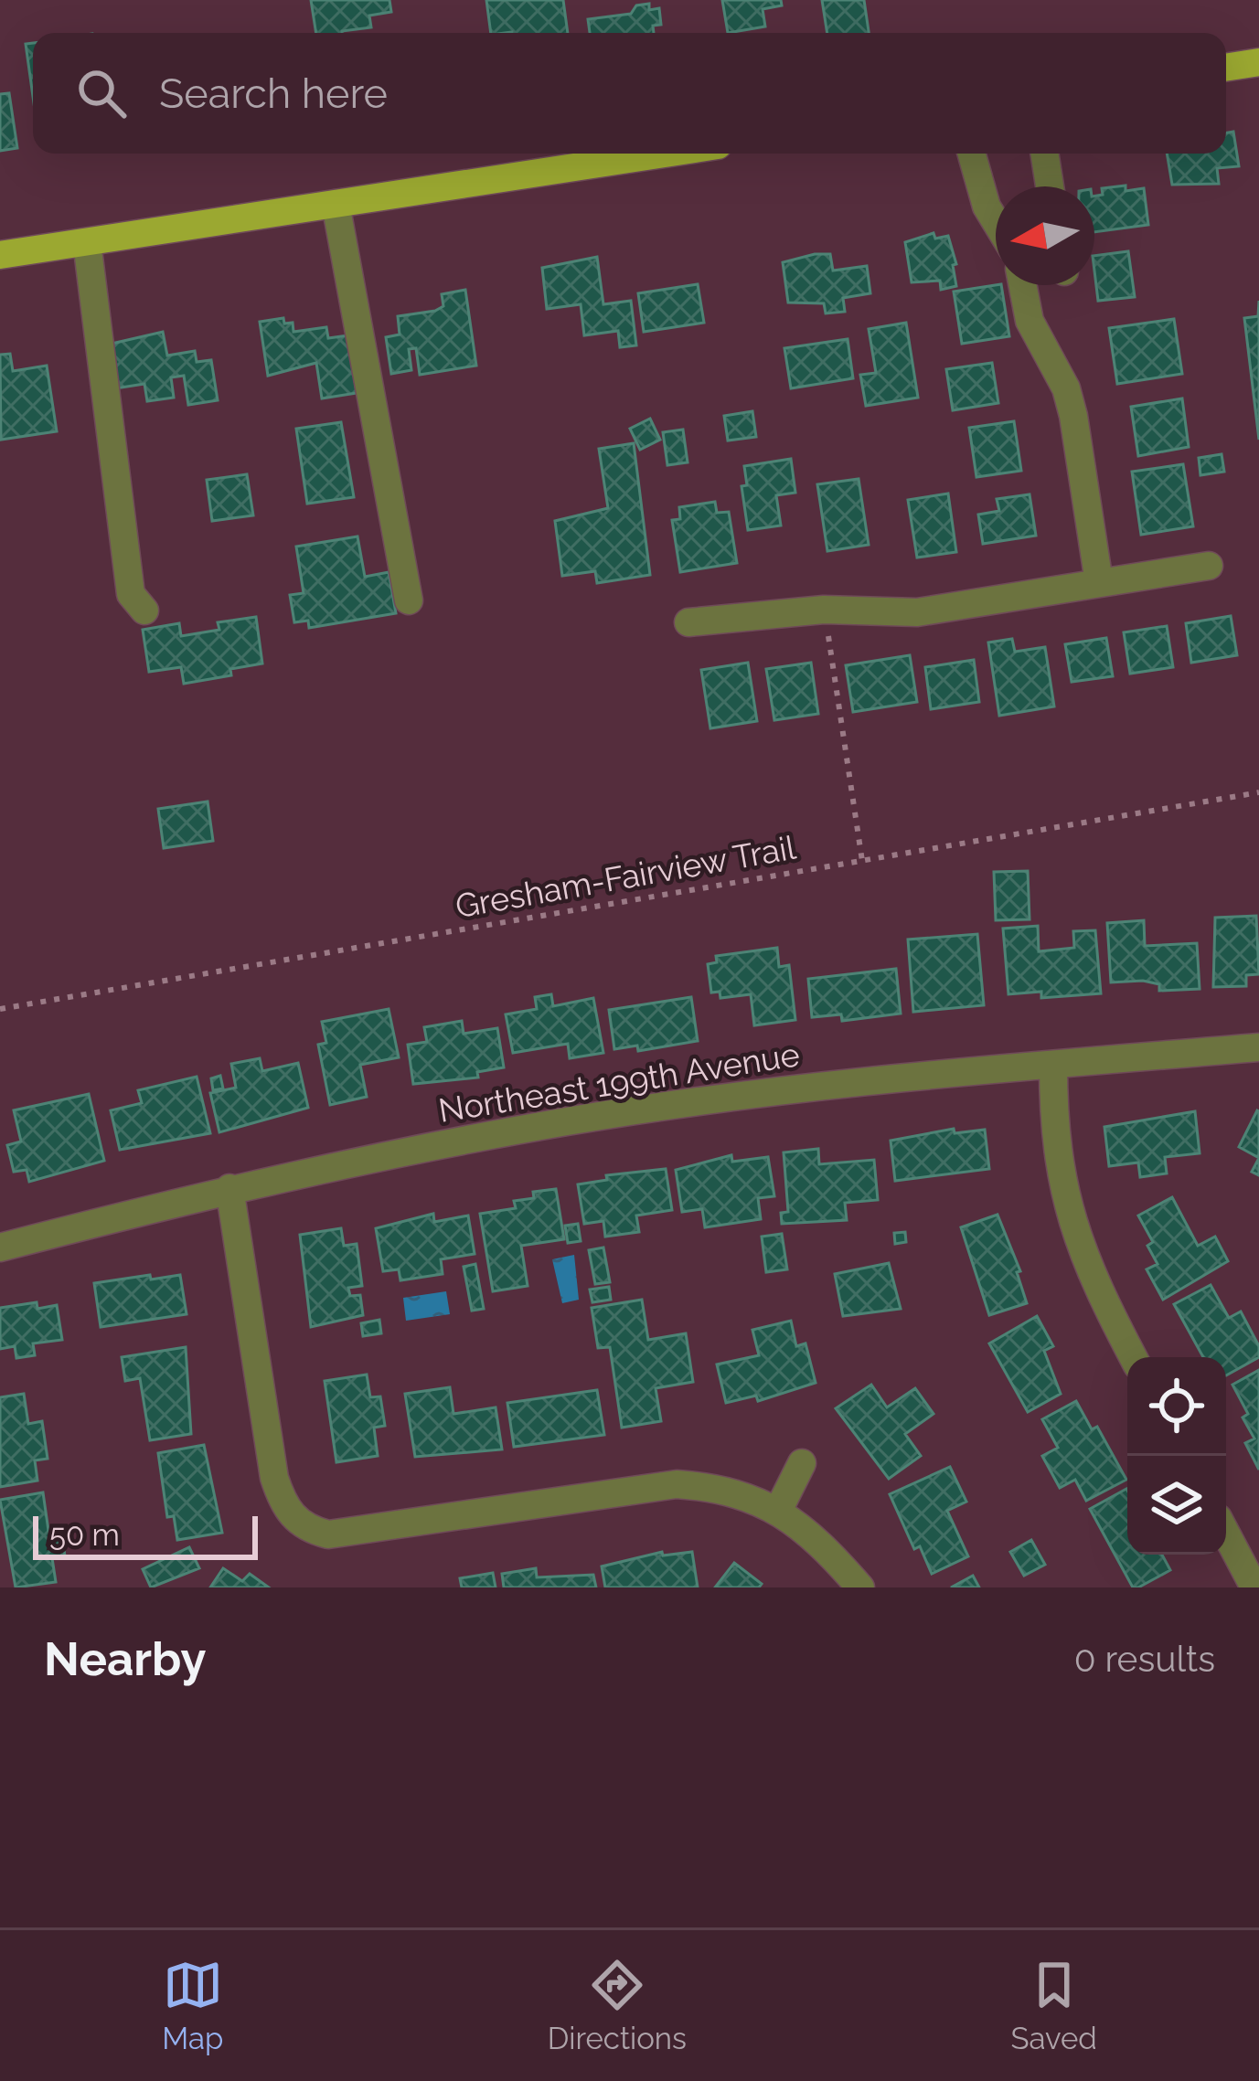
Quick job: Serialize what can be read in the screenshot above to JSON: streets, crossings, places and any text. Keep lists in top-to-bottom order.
{
  "streets": {
    "street": ["Northeast 199th Avenue"],
    "path": ["Gresham-Fairview Trail"]
  },
  "scale_bar": "50 m",
  "north": "left",
  "page": {
    "search": "Search here",
    "scale": "50 m",
    "heading": ["Nearby", "0 results"],
    "nav": ["Map", "Directions", "Saved"]
  }
}
